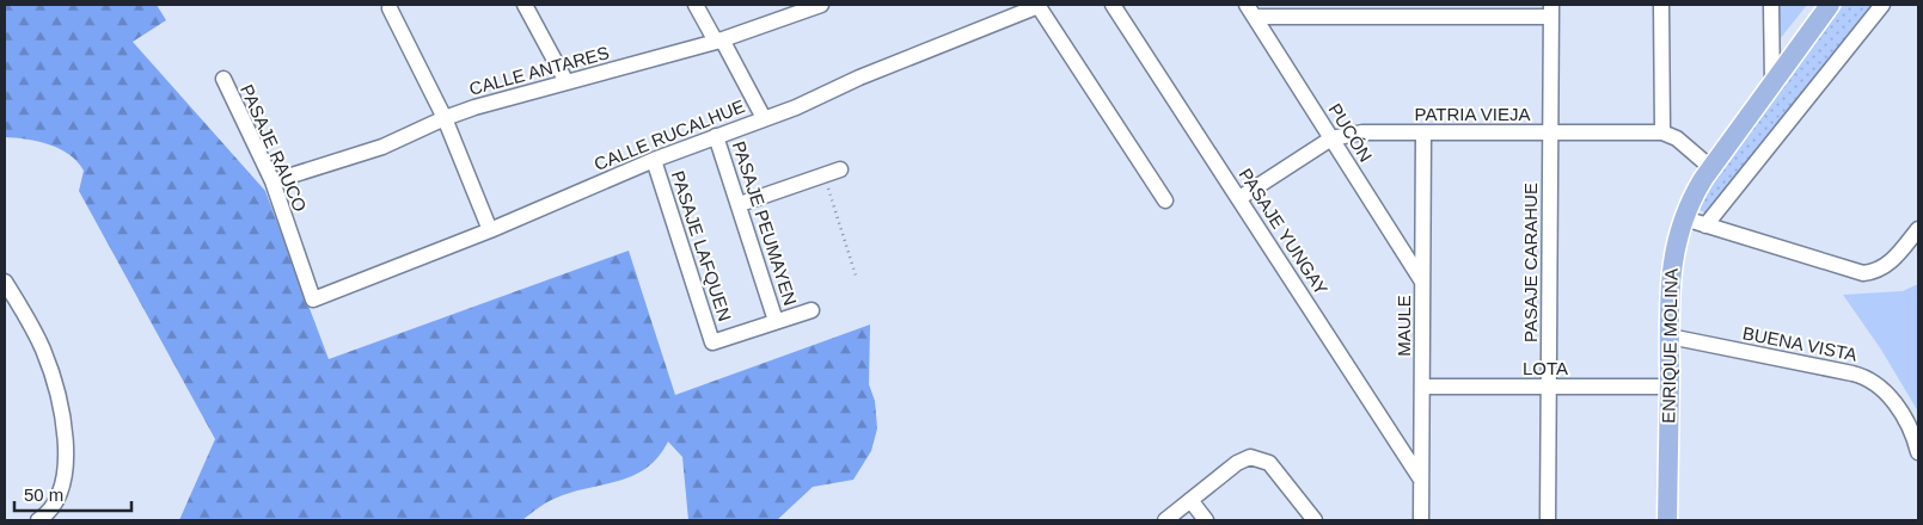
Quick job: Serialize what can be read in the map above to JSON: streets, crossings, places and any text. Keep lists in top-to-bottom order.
{
  "streets": {
    "main road": ["ENRIQUE MOLINA"],
    "street": [
      "CALLE ANTARES",
      "PATRIA VIEJA",
      "PUCÓN",
      "CALLE RUCALHUE",
      "PASAJE RAUCO",
      "PASAJE PEUMAYEN",
      "PASAJE YUNGAY",
      "PASAJE LAFQUEN",
      "PASAJE CARAHUE",
      "MAULE",
      "BUENA VISTA",
      "LOTA"
    ]
  },
  "crossings": [
    ["CALLE ANTARES", "PASAJE RAUCO"],
    ["CALLE ANTARES", "PASAJE PEUMAYEN"],
    ["PATRIA VIEJA", "PUCÓN"],
    ["PATRIA VIEJA", "PASAJE YUNGAY"],
    ["PATRIA VIEJA", "PASAJE CARAHUE"],
    ["PATRIA VIEJA", "MAULE"],
    ["PUCÓN", "MAULE"],
    ["CALLE RUCALHUE", "PASAJE RAUCO"],
    ["CALLE RUCALHUE", "PASAJE PEUMAYEN"],
    ["CALLE RUCALHUE", "PASAJE LAFQUEN"],
    ["PASAJE PEUMAYEN", "PASAJE LAFQUEN"],
    ["PASAJE YUNGAY", "MAULE"],
    ["PASAJE CARAHUE", "LOTA"],
    ["MAULE", "LOTA"],
    ["BUENA VISTA", "ENRIQUE MOLINA"],
    ["ENRIQUE MOLINA", "LOTA"]
  ],
  "scale_bar": "50 m"
}
